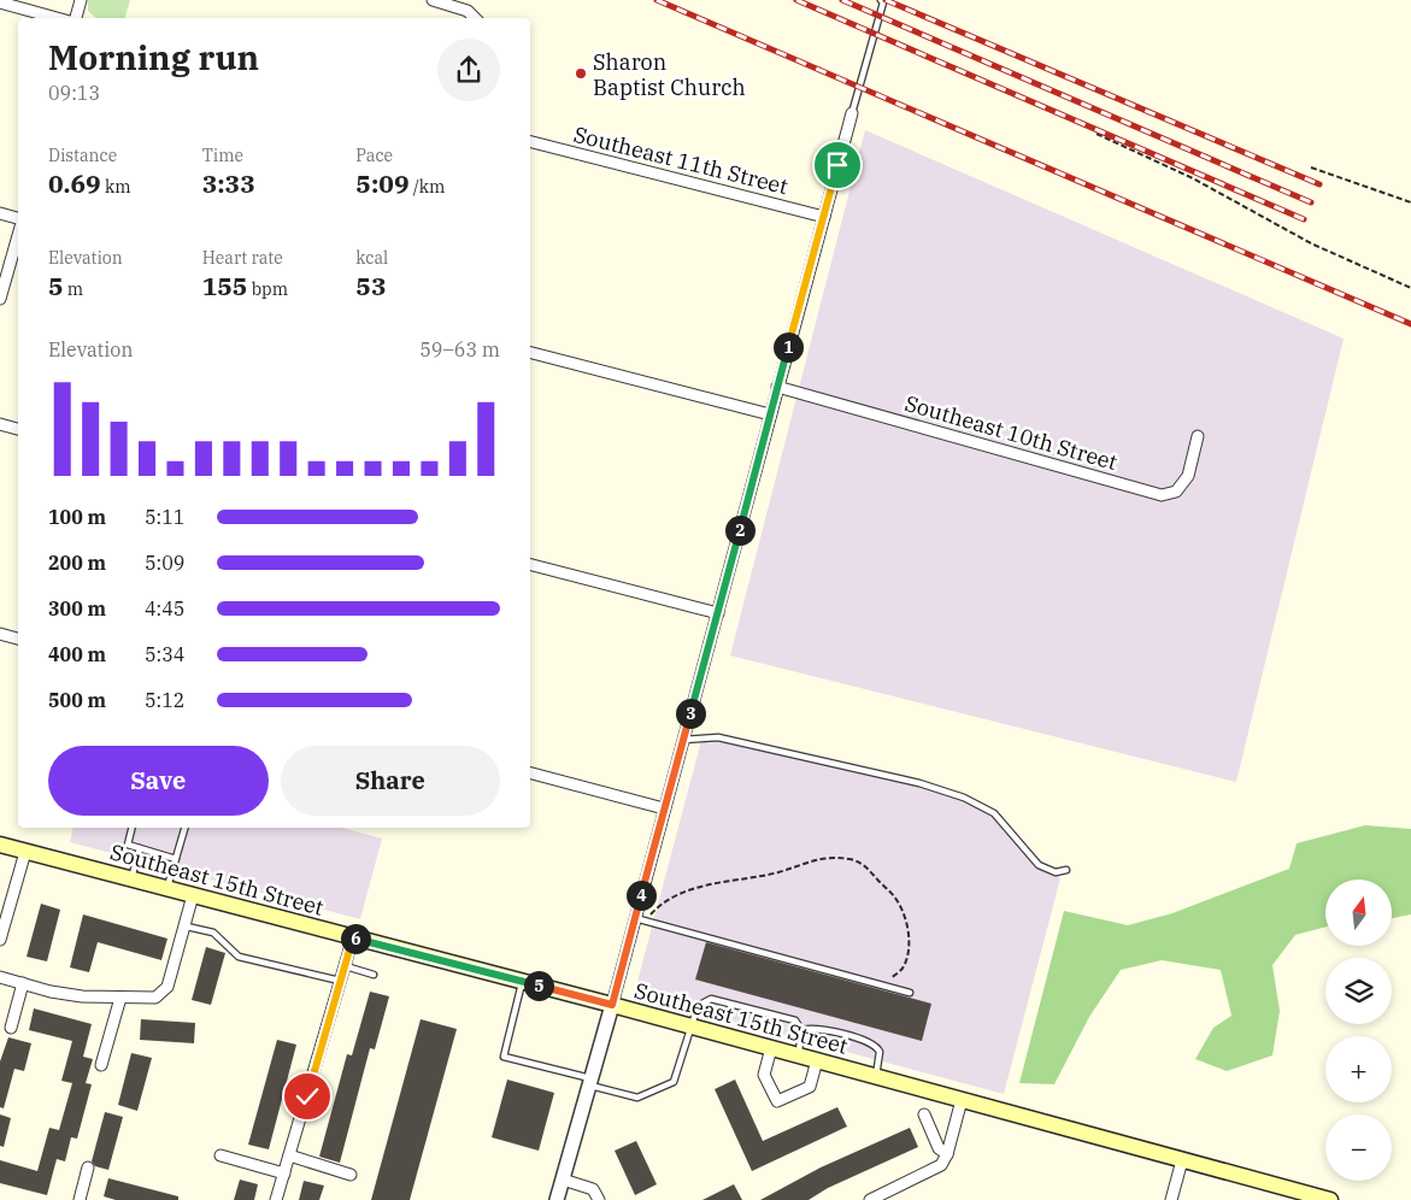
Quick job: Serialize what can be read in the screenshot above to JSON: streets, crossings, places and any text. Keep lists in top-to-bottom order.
{
  "streets": {
    "main road": ["Southeast 15th Street"],
    "street": ["Southeast 11th Street", "Southeast 10th Street"]
  },
  "places": ["Sharon Baptist Church"],
  "north": "top",
  "page": {
    "heading": ["Morning run", "09:13"],
    "stats": [
      ["Distance", "0.69 km"],
      ["Time", "3:33"],
      ["Pace", "5:09 /km"],
      ["Elevation", "5 m"],
      ["Heart rate", "155 bpm"],
      ["kcal", "53"]
    ],
    "chart": ["Elevation", "59–63 m"],
    "pins": [
      "1",
      "2",
      "3",
      "4",
      "6",
      "5"
    ],
    "list": [
      {
        "name": "100 m",
        "note": "5:11"
      },
      {
        "name": "200 m",
        "note": "5:09"
      },
      {
        "name": "300 m",
        "note": "4:45"
      },
      {
        "name": "400 m",
        "note": "5:34"
      },
      {
        "name": "500 m",
        "note": "5:12"
      }
    ],
    "buttons": ["Save", "Share"],
    "map_buttons": ["+", "−"]
  }
}
